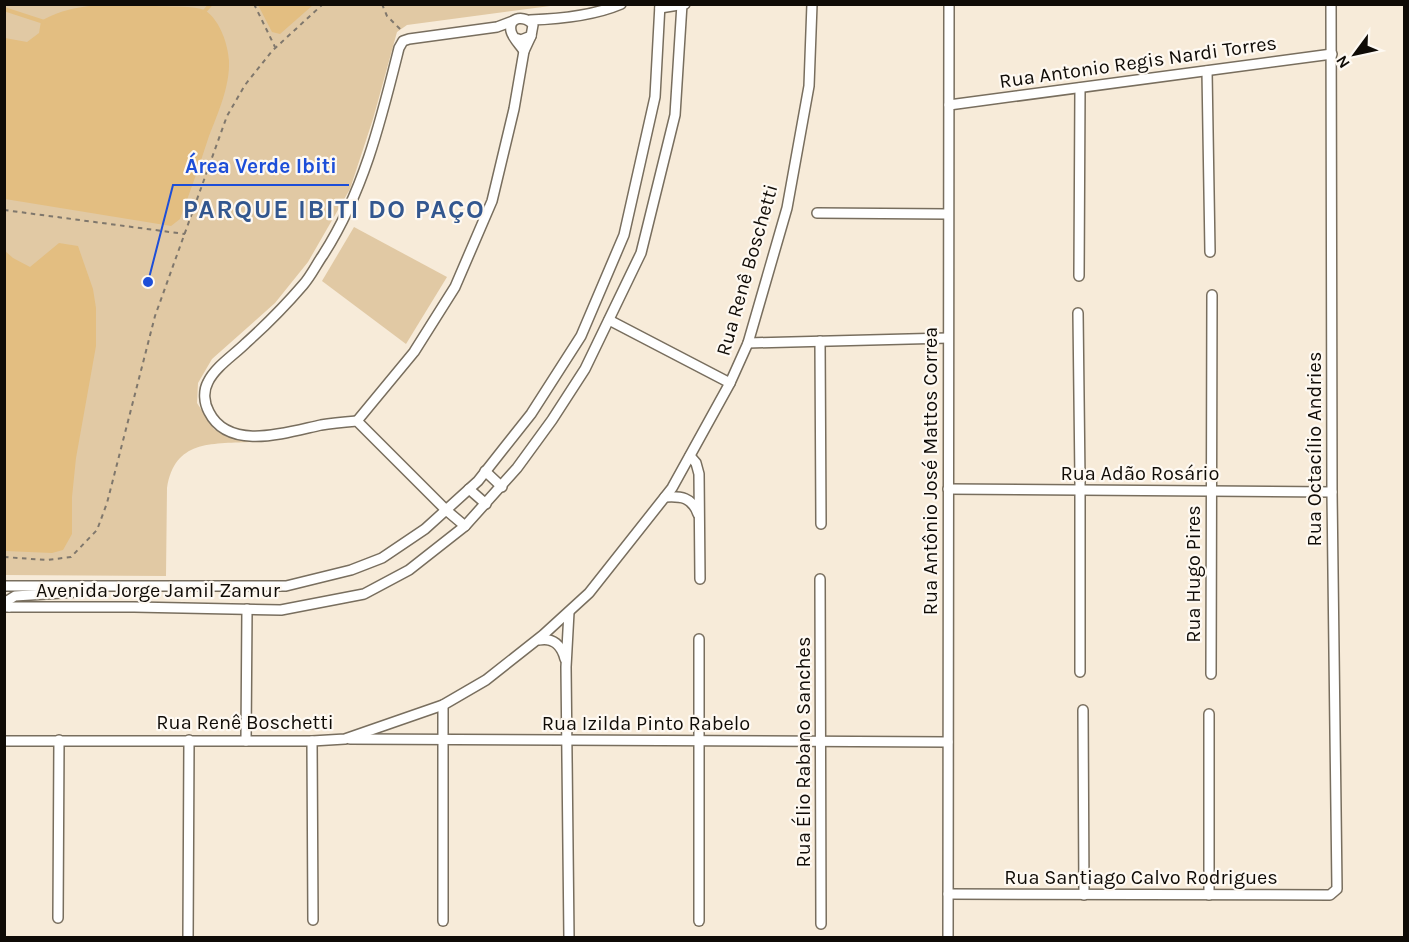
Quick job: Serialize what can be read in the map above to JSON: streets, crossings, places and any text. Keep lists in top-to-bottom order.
{
  "streets": {
    "street": [
      "Rua Antonio Regis Nardi Torres",
      "Rua Renê Boschetti",
      "Rua Octacílio Andries",
      "Rua Antônio José Mattos Correa",
      "Rua Adão Rosário",
      "Rua Hugo Pires",
      "Avenida Jorge Jamil Zamur",
      "Rua Izilda Pinto Rabelo",
      "Rua Élio Rabano Sanches",
      "Rua Santiago Calvo Rodrigues"
    ]
  },
  "crossings": [
    ["Rua Antonio Regis Nardi Torres", "Rua Octacílio Andries"],
    ["Rua Antonio Regis Nardi Torres", "Rua Antônio José Mattos Correa"],
    ["Rua Renê Boschetti", "Rua Izilda Pinto Rabelo"],
    ["Rua Octacílio Andries", "Rua Adão Rosário"],
    ["Rua Octacílio Andries", "Rua Santiago Calvo Rodrigues"],
    ["Rua Antônio José Mattos Correa", "Rua Adão Rosário"],
    ["Rua Antônio José Mattos Correa", "Rua Izilda Pinto Rabelo"],
    ["Rua Antônio José Mattos Correa", "Rua Santiago Calvo Rodrigues"],
    ["Rua Adão Rosário", "Rua Hugo Pires"],
    ["Rua Izilda Pinto Rabelo", "Rua Élio Rabano Sanches"]
  ],
  "districts": ["PARQUE IBITI DO PAÇO"],
  "places": ["Área Verde Ibiti"],
  "north": "bottom left"
}
